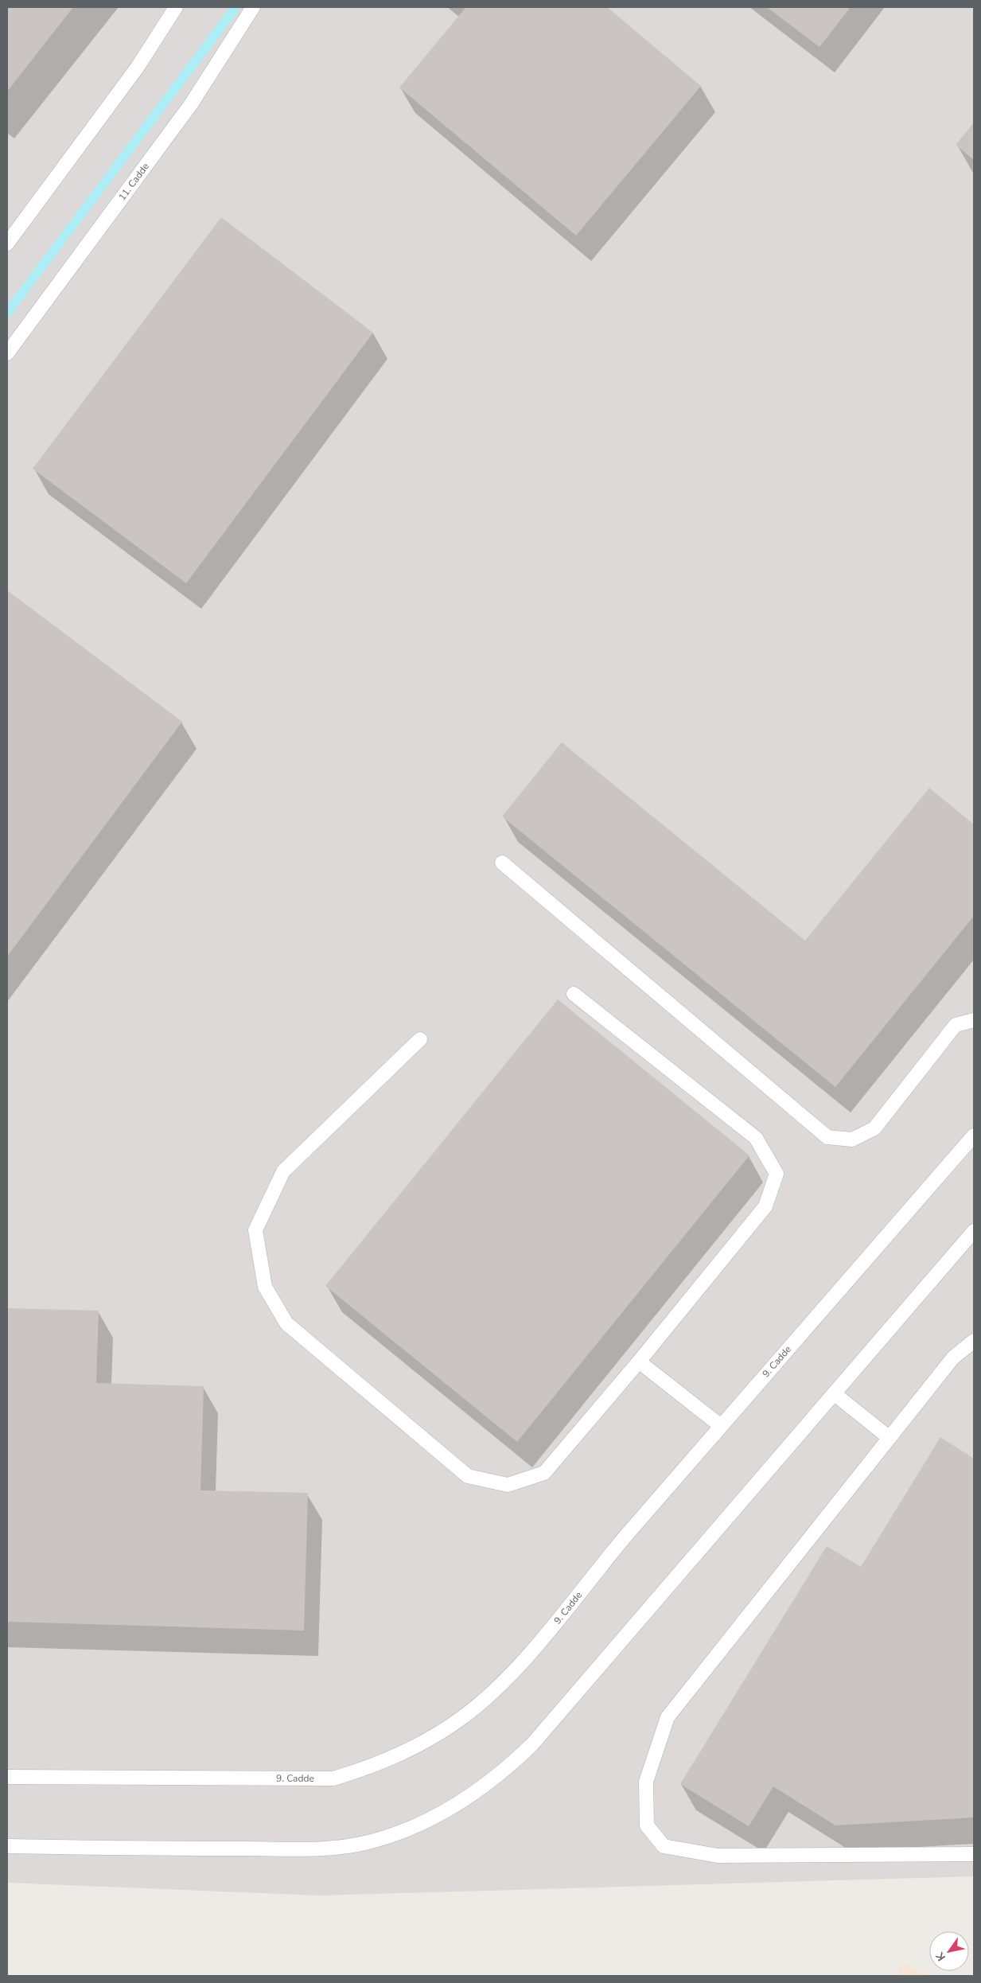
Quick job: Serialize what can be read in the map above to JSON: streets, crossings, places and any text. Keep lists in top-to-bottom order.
{
  "streets": {
    "lane": ["11. Cadde", "9. Cadde"]
  },
  "north": "bottom left"
}
